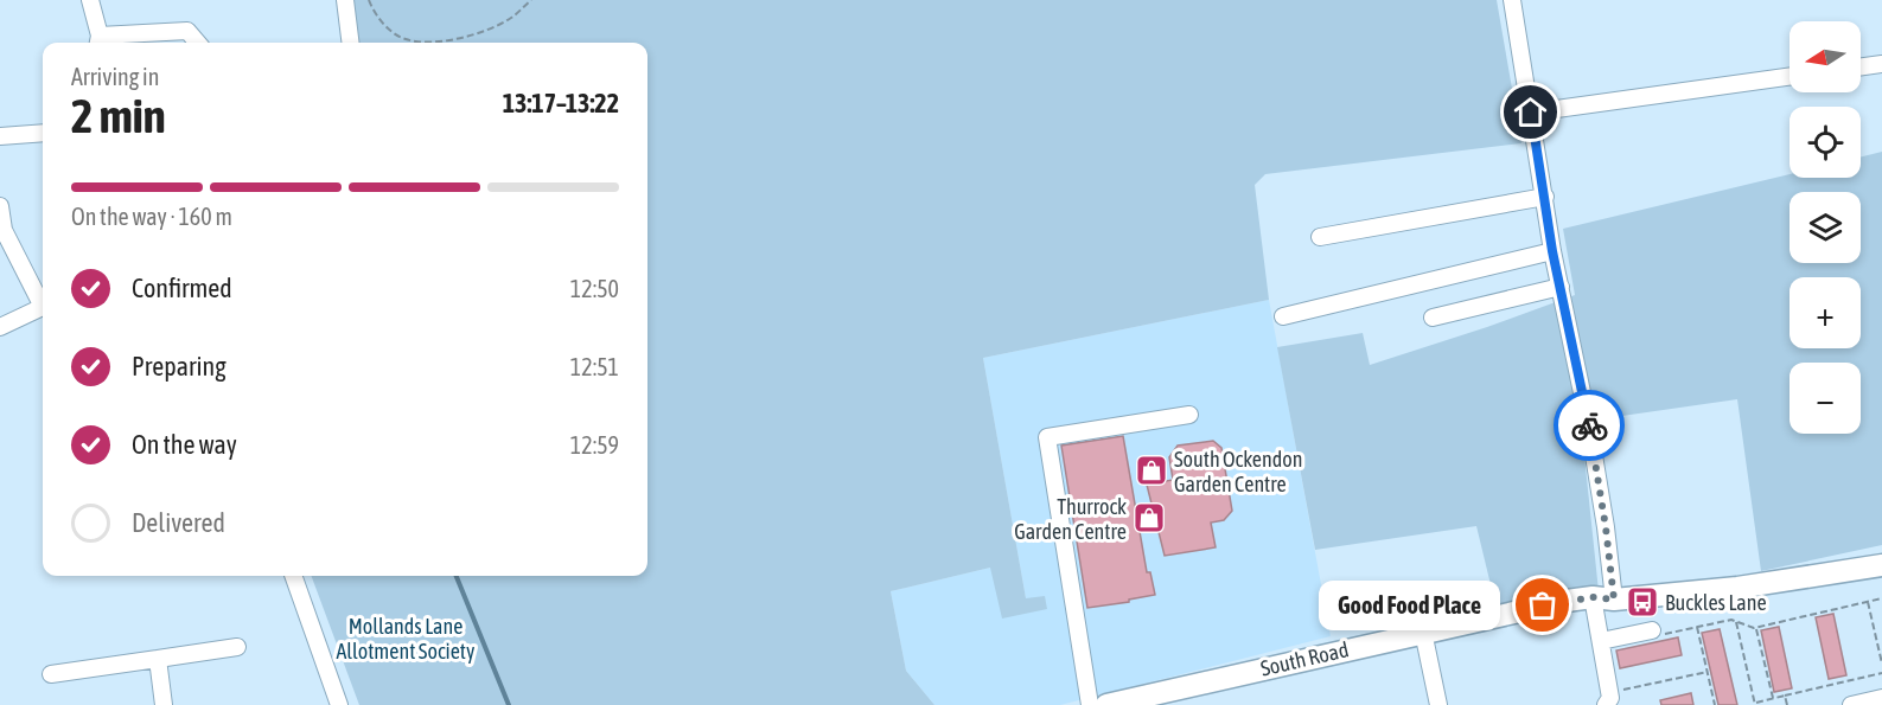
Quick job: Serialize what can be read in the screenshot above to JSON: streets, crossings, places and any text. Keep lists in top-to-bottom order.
{
  "streets": {
    "main road": ["South Road"]
  },
  "parks": ["Mollands Lane Allotment Society"],
  "places": {
    "shop": ["South Ockendon Garden Centre", "Thurrock Garden Centre"],
    "bus stop": ["Buckles Lane"],
    "other": ["Good Food Place"]
  },
  "north": "left",
  "page": {
    "map_buttons": ["+", "−"],
    "heading": ["2 min", "Arriving in", "13:17–13:22"],
    "bar": "On the way · 160 m",
    "list": [
      ["Confirmed", "12:50"],
      ["Preparing", "12:51"],
      ["On the way", "12:59"],
      "Delivered"
    ],
    "bubble": "Good Food Place"
  }
}
